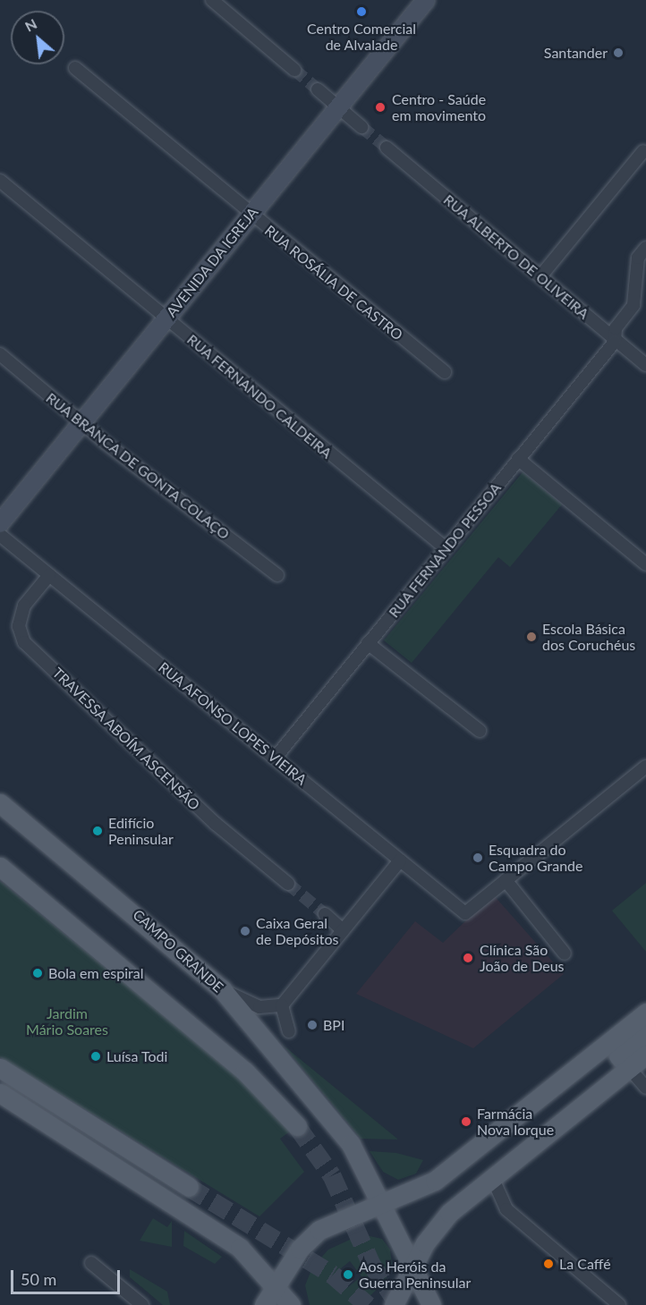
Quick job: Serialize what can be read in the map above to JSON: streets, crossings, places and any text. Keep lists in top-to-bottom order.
{
  "streets": {
    "main road": ["CAMPO GRANDE"],
    "street": [
      "RUA ALBERTO DE OLIVEIRA",
      "AVENIDA DA IGREJA",
      "RUA ROSÁLIA DE CASTRO",
      "RUA FERNANDO CALDEIRA",
      "RUA BRANCA DE GONTA COLAÇO",
      "RUA FERNANDO PESSOA",
      "RUA AFONSO LOPES VIEIRA",
      "TRAVESSA ABOÍM ASCENSÃO"
    ]
  },
  "crossings": [
    ["RUA ALBERTO DE OLIVEIRA", "RUA FERNANDO PESSOA"],
    ["AVENIDA DA IGREJA", "RUA ROSÁLIA DE CASTRO"],
    ["AVENIDA DA IGREJA", "RUA FERNANDO CALDEIRA"],
    ["AVENIDA DA IGREJA", "RUA BRANCA DE GONTA COLAÇO"],
    ["RUA FERNANDO CALDEIRA", "RUA FERNANDO PESSOA"],
    ["RUA FERNANDO PESSOA", "RUA AFONSO LOPES VIEIRA"],
    ["RUA AFONSO LOPES VIEIRA", "TRAVESSA ABOÍM ASCENSÃO"]
  ],
  "parks": ["Jardim Mário Soares"],
  "places": [
    "Centro Comercial de Alvalade",
    "Santander",
    "Centro - Saúde em movimento",
    "Escola Básica dos Coruchéus",
    "Edifício Peninsular",
    "Esquadra do Campo Grande",
    "Caixa Geral de Depósitos",
    "Clínica São João de Deus",
    "Bola em espiral",
    "BPI",
    "Luísa Todi",
    "Farmácia Nova Iorque",
    "La Caffé",
    "Aos Heróis da Guerra Peninsular"
  ],
  "scale_bar": "50 m",
  "north": "top left"
}
